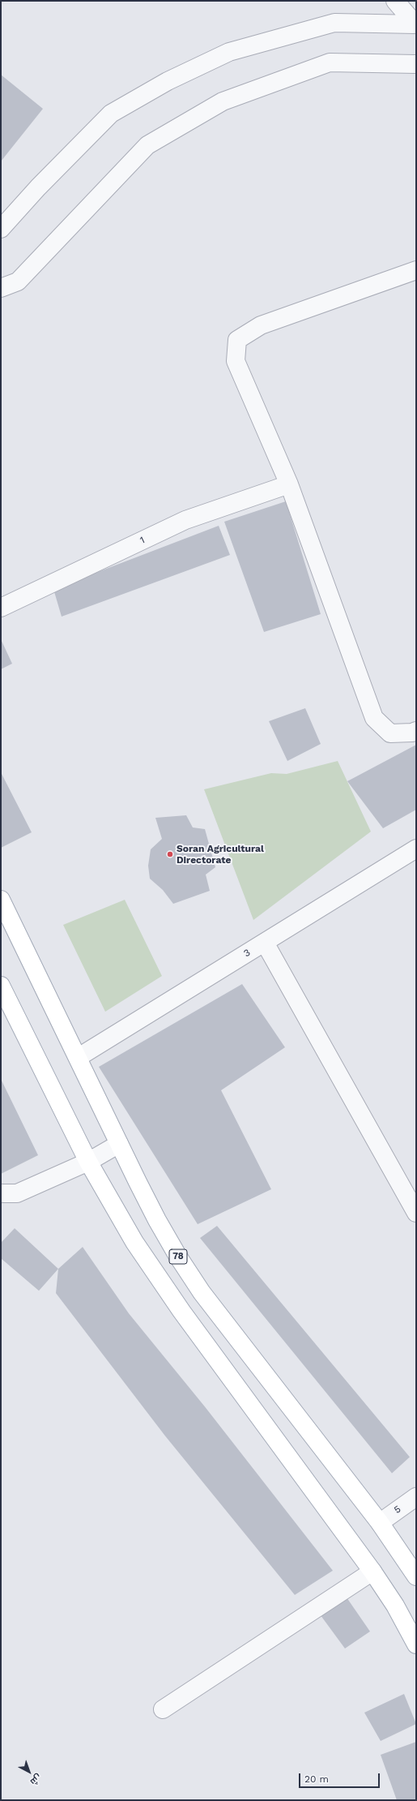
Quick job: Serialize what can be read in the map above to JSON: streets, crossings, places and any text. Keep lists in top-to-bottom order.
{
  "streets": {
    "main road": ["78"],
    "street": ["1", "3", "5"]
  },
  "crossings": [
    ["3", "78"],
    ["78", "5"]
  ],
  "places": ["Soran Agricultural Directorate"],
  "scale_bar": "20 m",
  "north": "bottom right"
}
